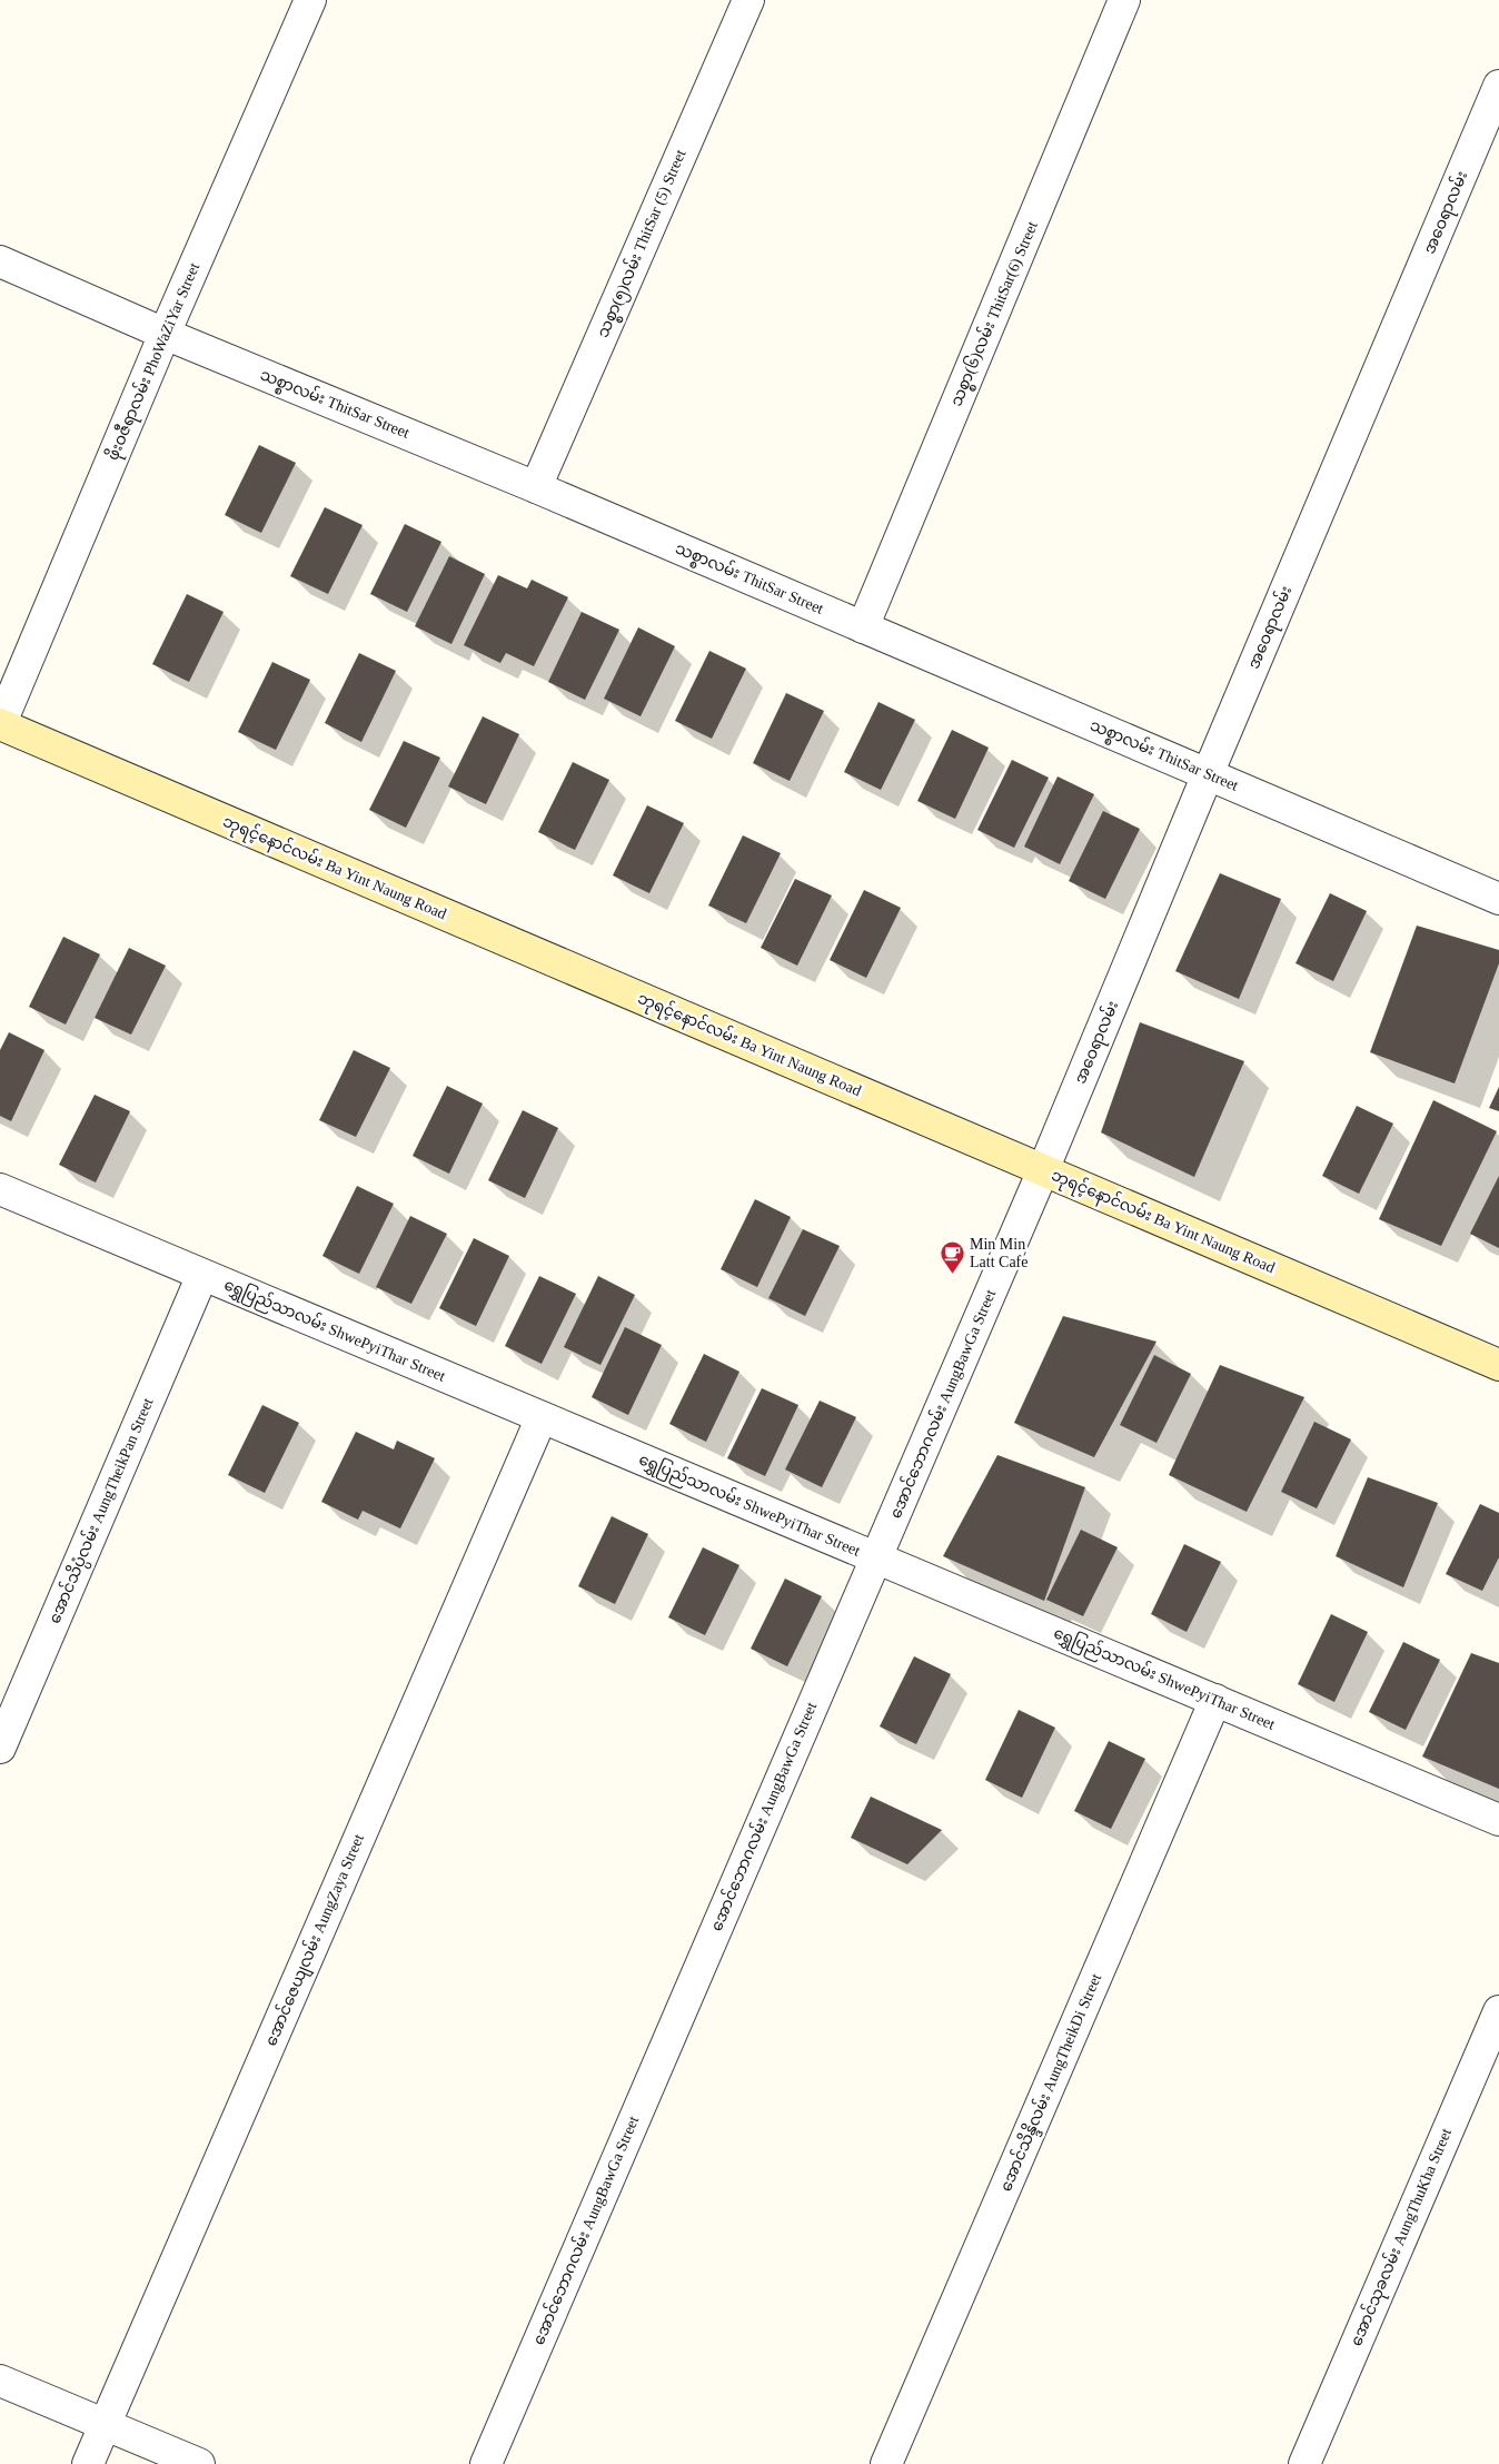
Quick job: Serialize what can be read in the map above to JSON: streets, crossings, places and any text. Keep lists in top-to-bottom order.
{
  "streets": {
    "main road": ["ဘုရင့်နောင်လမ်း Ba Yint Naung Road"],
    "street": [
      "အဝေရာလမ်း",
      "သစ္စာ(၅)လမ်း ThitSar (5) Street",
      "သစ္စာ(၆)လမ်း ThitSar(6) Street",
      "ဖိုးဝဇီရာလမ်း PhoWaZiYar Street",
      "သစ္စာလမ်း ThitSar Street",
      "ရွှေပြည်သာလမ်း ShwePyiThar Street",
      "အောင်ဘောဂလမ်း AungBawGa Street",
      "အောင်သိပ္ပံလမ်း AungTheikPan Street",
      "အောင်ဇေယျလမ်း AungZaya Street",
      "အောင်သိန္ဒိလမ်း AungTheikDi Street",
      "အောင်သုခလမ်း AungThuKha Street"
    ]
  },
  "crossings": [
    ["အဝေရာလမ်း", "သစ္စာလမ်း ThitSar Street"],
    ["အဝေရာလမ်း", "ဘုရင့်နောင်လမ်း Ba Yint Naung Road"],
    ["အဝေရာလမ်း", "အောင်ဘောဂလမ်း AungBawGa Street"],
    ["သစ္စာ(၅)လမ်း ThitSar (5) Street", "သစ္စာလမ်း ThitSar Street"],
    ["သစ္စာ(၆)လမ်း ThitSar(6) Street", "သစ္စာလမ်း ThitSar Street"],
    ["ဖိုးဝဇီရာလမ်း PhoWaZiYar Street", "သစ္စာလမ်း ThitSar Street"],
    ["ဖိုးဝဇီရာလမ်း PhoWaZiYar Street", "ဘုရင့်နောင်လမ်း Ba Yint Naung Road"],
    ["ဘုရင့်နောင်လမ်း Ba Yint Naung Road", "အောင်ဘောဂလမ်း AungBawGa Street"],
    ["ရွှေပြည်သာလမ်း ShwePyiThar Street", "အောင်ဘောဂလမ်း AungBawGa Street"],
    ["ရွှေပြည်သာလမ်း ShwePyiThar Street", "အောင်သိပ္ပံလမ်း AungTheikPan Street"],
    ["ရွှေပြည်သာလမ်း ShwePyiThar Street", "အောင်ဇေယျလမ်း AungZaya Street"],
    ["ရွှေပြည်သာလမ်း ShwePyiThar Street", "အောင်သိန္ဒိလမ်း AungTheikDi Street"]
  ],
  "places": {
    "cafe": ["Min Min Latt Cafe"]
  }
}
